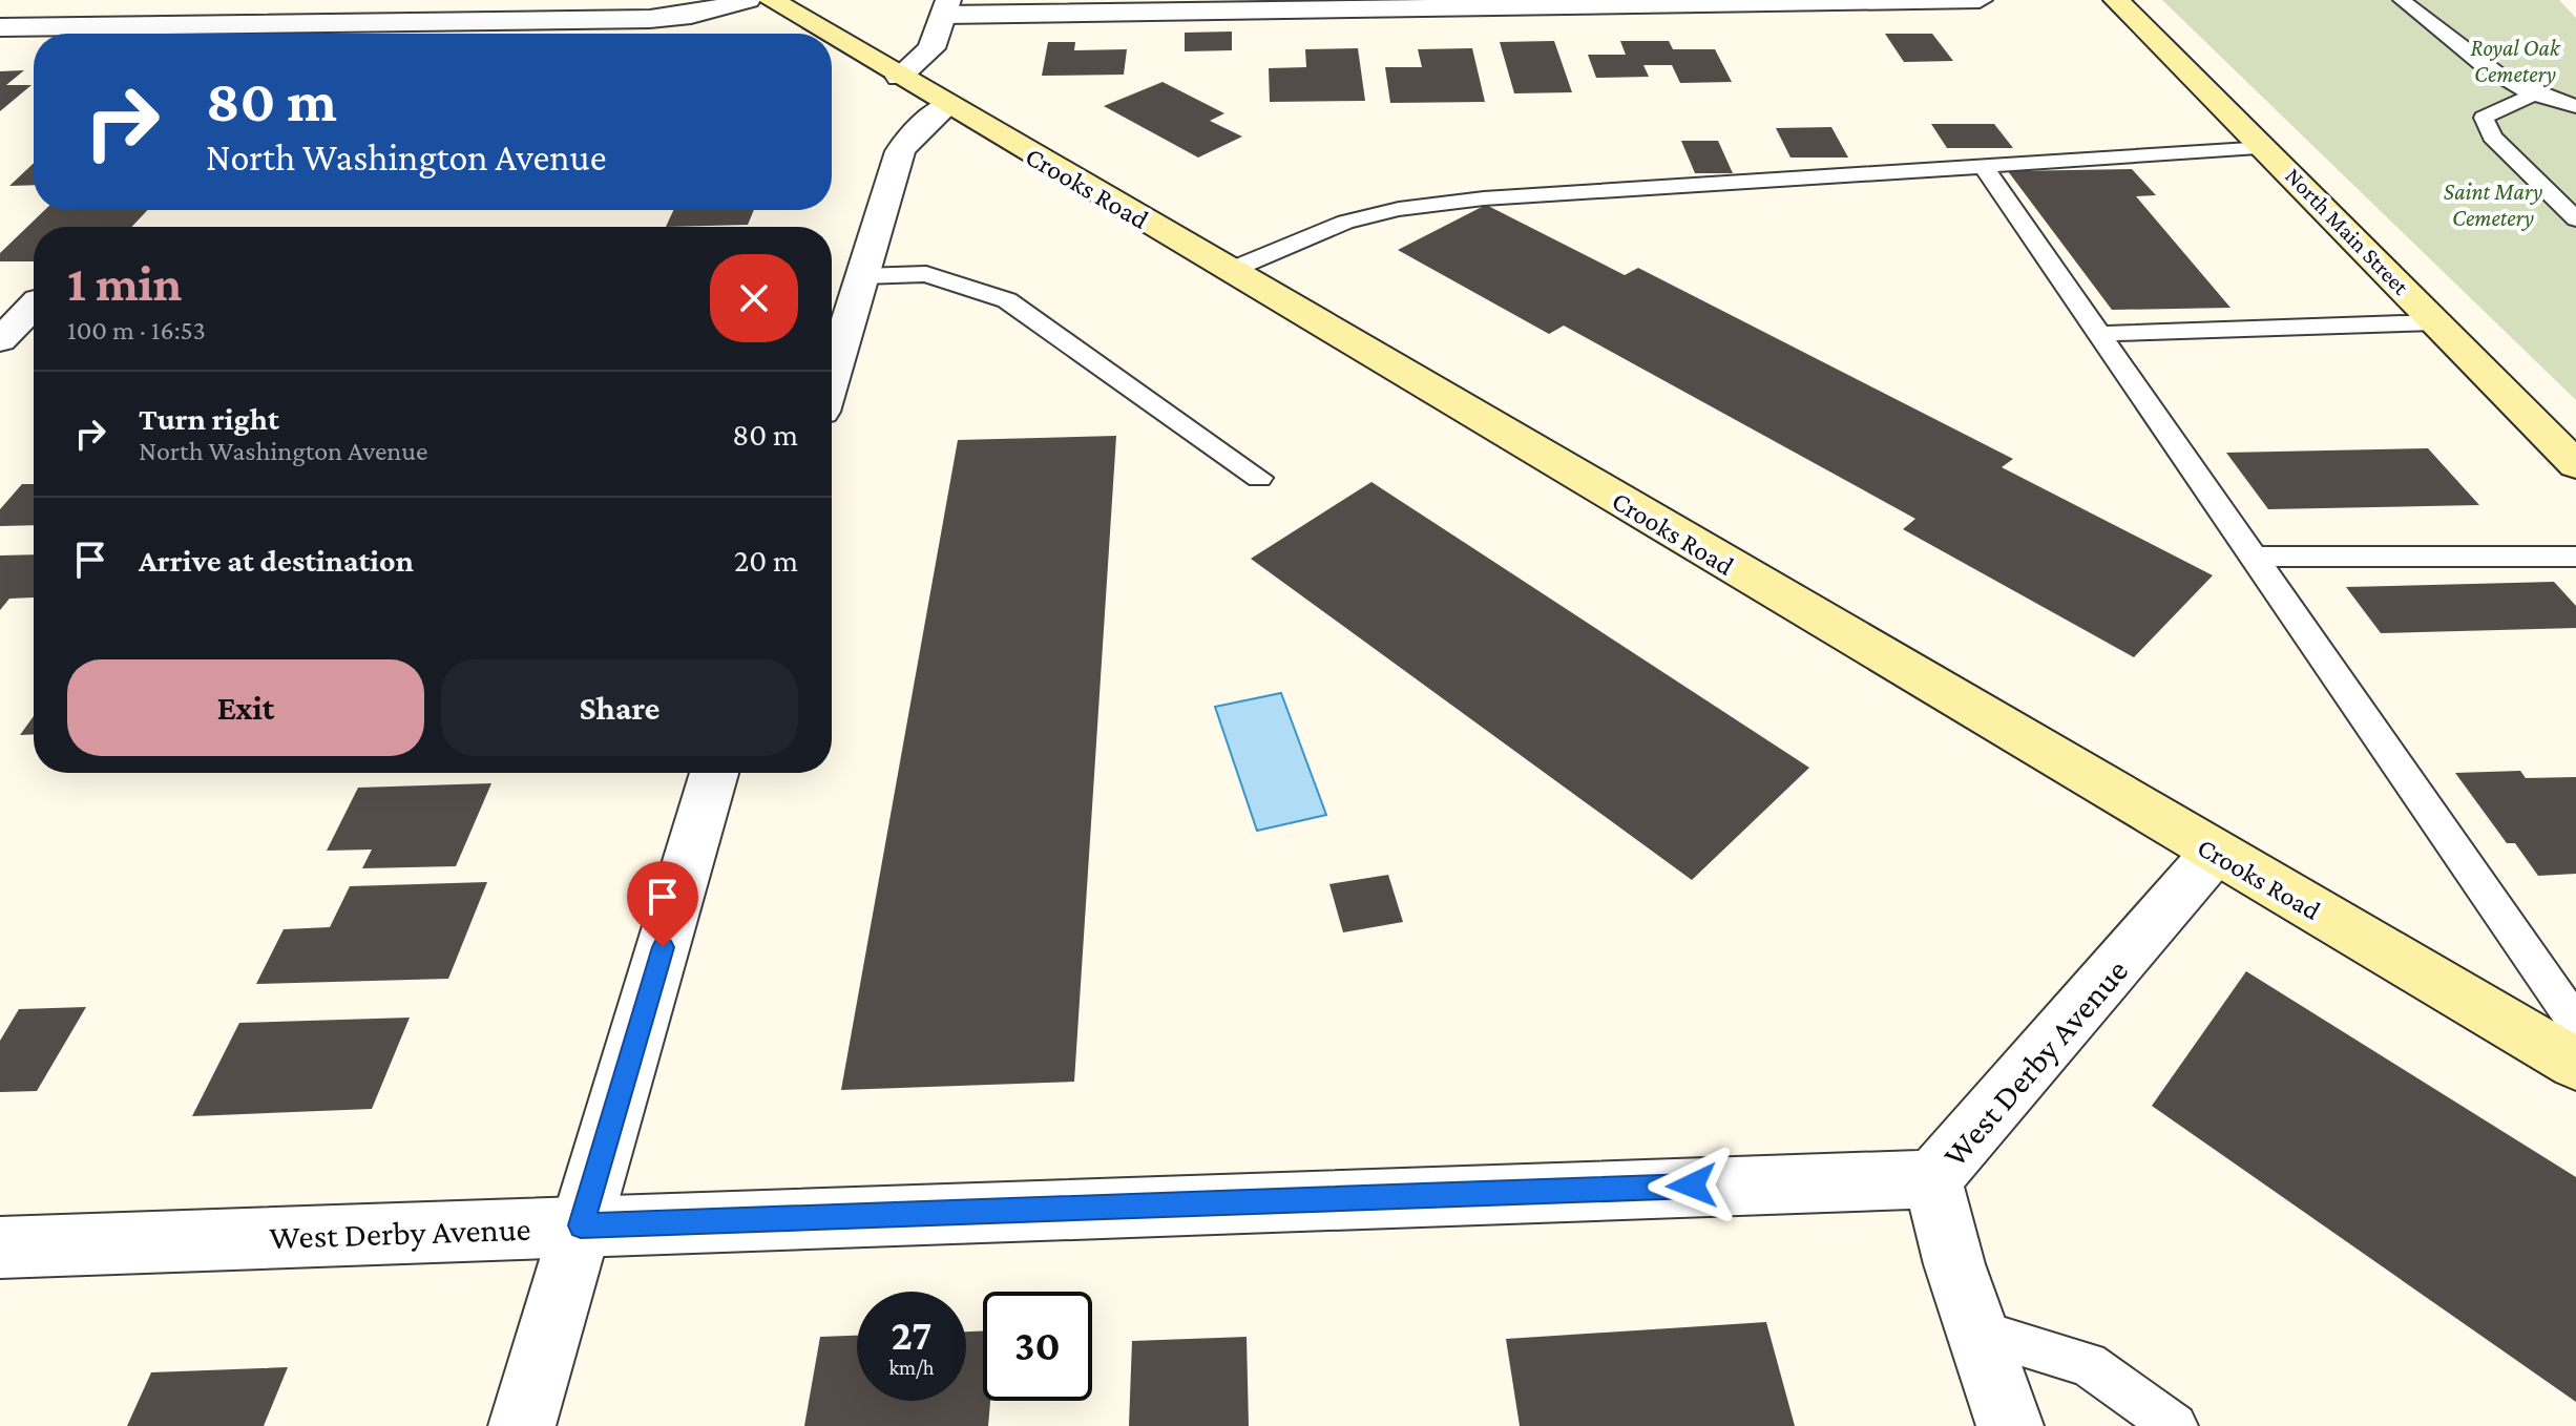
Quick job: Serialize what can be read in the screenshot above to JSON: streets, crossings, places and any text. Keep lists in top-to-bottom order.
{
  "streets": {
    "main road": ["Crooks Road", "North Main Street"],
    "street": ["West Derby Avenue"]
  },
  "crossings": [
    ["Crooks Road", "West Derby Avenue"]
  ],
  "parks": ["Royal Oak Cemetery", "Saint Mary Cemetery"],
  "page": {
    "turn": ["80 m", "North Washington Avenue"],
    "heading": ["1 min", "100 m · 16:53"],
    "list": [
      {
        "name": "Turn right",
        "note": "North Washington Avenue",
        "value": "80 m"
      },
      {
        "name": "Arrive at destination",
        "value": "20 m"
      }
    ],
    "buttons": ["Exit", "Share"],
    "speed": "27 km/h",
    "limit": "30"
  }
}
